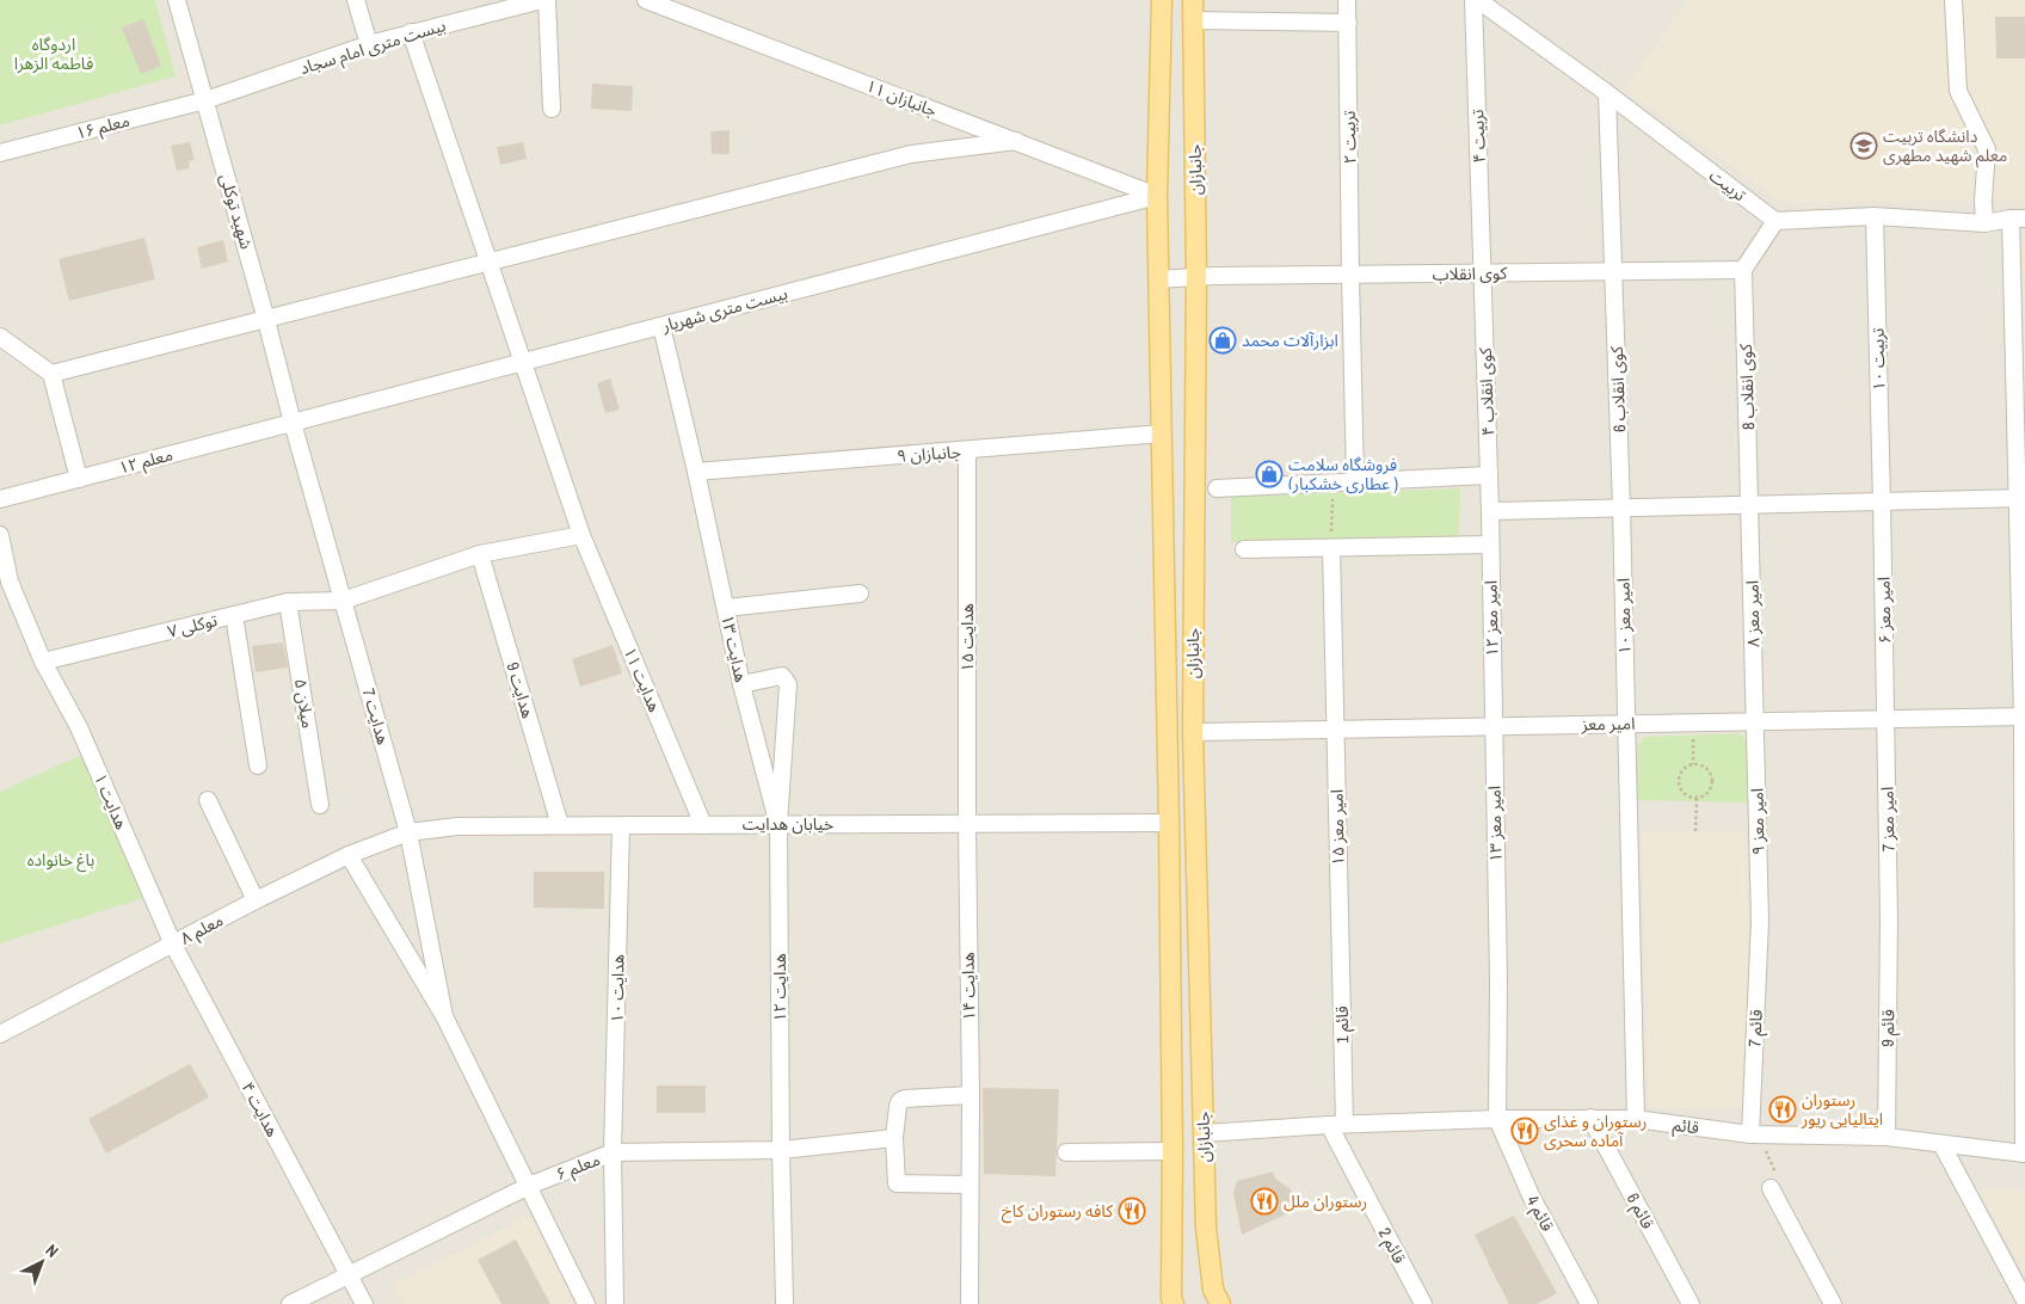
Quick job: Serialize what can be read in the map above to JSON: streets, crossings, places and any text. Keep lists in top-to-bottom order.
{
  "streets": {
    "main road": ["جانبازان"],
    "street": [
      "بیست متری امام سجاد",
      "جانبازان ۱۱",
      "معلم ۱۶",
      "تربیت ۴",
      "تربیت ۲",
      "تربیت",
      "شهید توکلی",
      "کوی انقلاب",
      "بیست متری شهریار",
      "تربیت ۱۰",
      "کوی انقلاب 8",
      "کوی انقلاب 6",
      "کوی انقلاب ۴",
      "جانبازان ۹",
      "معلم ۱۲",
      "امیر معز ۶",
      "امیر معز ۸",
      "امیر معز ۱۰",
      "امیر معز ۱۲",
      "توکلی ۷",
      "هدایت ۱۵",
      "هدایت ۱۳",
      "هدایت ۱۱",
      "هدایت 9",
      "میلان ۵",
      "هدایت 7",
      "امیر معز",
      "هدایت ۱",
      "امیر معز 7",
      "امیر معز ۹",
      "خیابان هدایت",
      "امیر معز ۱۳",
      "امیر معز ۱۵",
      "معلم ۸",
      "هدایت ۱۴",
      "هدایت ۱۲",
      "هدایت ۱۰",
      "قائم 1",
      "قائم 7",
      "قائم 9",
      "هدایت ۴",
      "قائم",
      "معلم ۶",
      "قائم 6",
      "قائم 4",
      "قائم 2"
    ]
  },
  "crossings": [
    ["بیست متری امام سجاد", "معلم ۱۶"],
    ["بیست متری امام سجاد", "شهید توکلی"],
    ["بیست متری امام سجاد", "هدایت ۱۱"],
    ["جانبازان ۱۱", "جانبازان"],
    ["جانبازان ۱۱", "بیست متری شهریار"],
    ["معلم ۱۶", "شهید توکلی"],
    ["تربیت ۴", "کوی انقلاب"],
    ["تربیت ۴", "کوی انقلاب ۴"],
    ["تربیت ۲", "کوی انقلاب"],
    ["جانبازان", "کوی انقلاب"],
    ["جانبازان", "بیست متری شهریار"],
    ["جانبازان", "جانبازان ۹"],
    ["جانبازان", "امیر معز"],
    ["جانبازان", "خیابان هدایت"],
    ["جانبازان", "قائم"],
    ["تربیت", "کوی انقلاب 6"],
    ["شهید توکلی", "بیست متری شهریار"],
    ["شهید توکلی", "معلم ۱۲"],
    ["شهید توکلی", "هدایت 7"],
    ["کوی انقلاب", "کوی انقلاب 8"],
    ["کوی انقلاب", "کوی انقلاب 6"],
    ["کوی انقلاب", "کوی انقلاب ۴"],
    ["بیست متری شهریار", "معلم ۱۲"],
    ["بیست متری شهریار", "هدایت ۱۳"],
    ["بیست متری شهریار", "هدایت ۱۱"],
    ["بیست متری شهریار", "هدایت 7"],
    ["تربیت ۱۰", "امیر معز ۶"],
    ["کوی انقلاب 8", "امیر معز ۸"],
    ["کوی انقلاب 6", "امیر معز ۱۰"],
    ["کوی انقلاب ۴", "امیر معز ۱۲"],
    ["جانبازان ۹", "هدایت ۱۵"],
    ["جانبازان ۹", "هدایت ۱۳"],
    ["معلم ۱۲", "هدایت 7"],
    ["امیر معز ۶", "امیر معز"],
    ["امیر معز ۶", "امیر معز 7"],
    ["امیر معز ۸", "امیر معز"],
    ["امیر معز ۸", "امیر معز ۹"],
    ["امیر معز ۱۰", "امیر معز"],
    ["امیر معز ۱۰", "قائم"],
    ["امیر معز ۱۲", "امیر معز"],
    ["امیر معز ۱۲", "امیر معز ۱۳"],
    ["توکلی ۷", "هدایت ۱۱"],
    ["توکلی ۷", "هدایت 9"],
    ["توکلی ۷", "میلان ۵"],
    ["توکلی ۷", "هدایت 7"],
    ["توکلی ۷", "هدایت ۱"],
    ["هدایت ۱۵", "خیابان هدایت"],
    ["هدایت ۱۵", "هدایت ۱۴"],
    ["هدایت ۱۳", "خیابان هدایت"],
    ["هدایت ۱۳", "هدایت ۱۲"],
    ["هدایت ۱۱", "خیابان هدایت"],
    ["هدایت 9", "خیابان هدایت"],
    ["هدایت 7", "خیابان هدایت"],
    ["هدایت 7", "معلم ۸"],
    ["امیر معز", "امیر معز 7"],
    ["امیر معز", "امیر معز ۹"],
    ["امیر معز", "امیر معز ۱۳"],
    ["امیر معز", "امیر معز ۱۵"],
    ["هدایت ۱", "معلم ۸"],
    ["هدایت ۱", "هدایت ۴"],
    ["امیر معز 7", "قائم 9"],
    ["امیر معز ۹", "قائم 7"],
    ["خیابان هدایت", "معلم ۸"],
    ["خیابان هدایت", "هدایت ۱۴"],
    ["خیابان هدایت", "هدایت ۱۲"],
    ["خیابان هدایت", "هدایت ۱۰"],
    ["امیر معز ۱۳", "قائم"],
    ["امیر معز ۱۳", "قائم 4"],
    ["امیر معز ۱۵", "قائم 1"],
    ["معلم ۸", "هدایت ۴"],
    ["هدایت ۱۲", "معلم ۶"],
    ["هدایت ۱۰", "معلم ۶"],
    ["قائم 1", "قائم"],
    ["قائم 1", "قائم 2"],
    ["قائم 7", "قائم"],
    ["قائم 9", "قائم"],
    ["هدایت ۴", "معلم ۶"],
    ["قائم", "قائم 6"],
    ["قائم", "قائم 4"],
    ["قائم", "قائم 2"]
  ],
  "parks": ["اردوگاه فاطمه الزهرا", "باغ خانواده"],
  "places": {
    "school or university": ["دانشگاه تربیت معلم شهید مطهری"],
    "shop": ["ابزارآلات محمد", "فروشگاه سلامت (عطاری خشکبار )"],
    "restaurant": [
      "رستوران ایتالیایی ریور",
      "رستوران و غذای آماده سحری",
      "رستوران ملل",
      "کافه رستوران کاخ"
    ]
  },
  "north": "top right"
}
